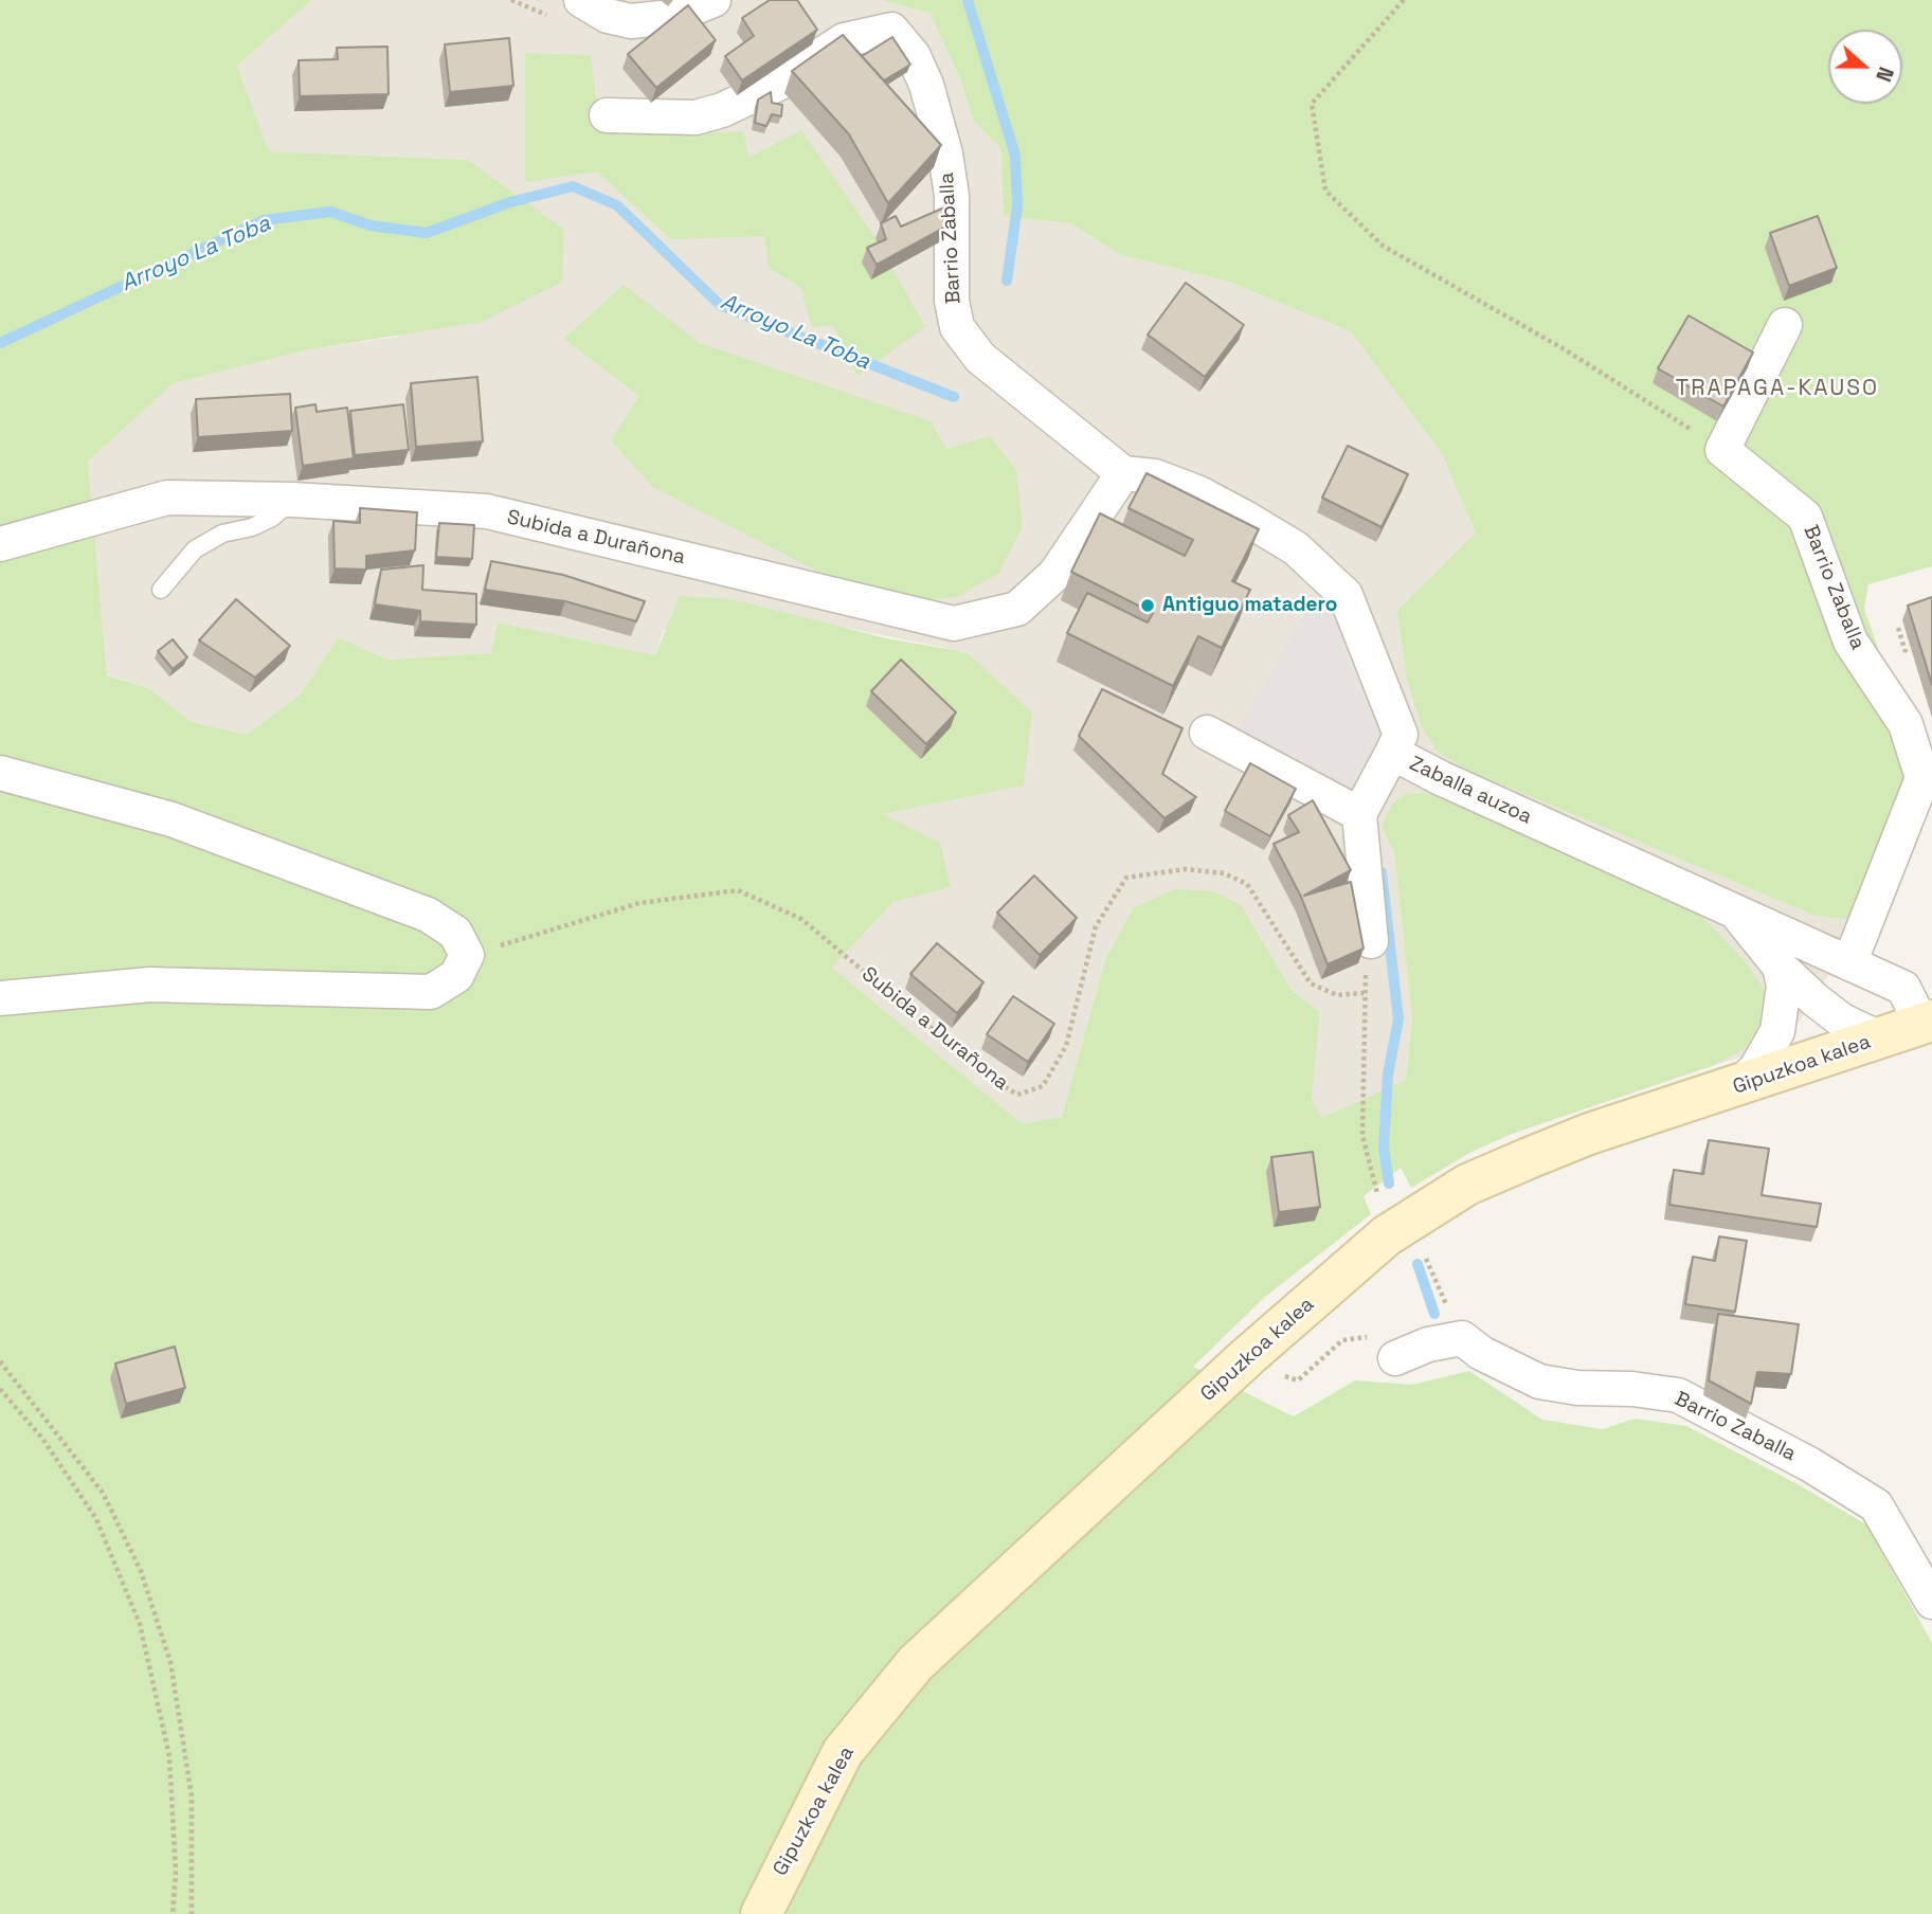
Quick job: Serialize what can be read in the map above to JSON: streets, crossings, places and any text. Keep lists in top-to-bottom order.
{
  "streets": {
    "street": [
      "Barrio Zaballa",
      "Subida a Durañona",
      "Zaballa auzoa",
      "Gipuzkoa kalea"
    ]
  },
  "crossings": [
    ["Barrio Zaballa", "Subida a Durañona"],
    ["Barrio Zaballa", "Zaballa auzoa"],
    ["Subida a Durañona", "Zaballa auzoa"]
  ],
  "districts": ["TRAPAGA-KAUSO"],
  "water": ["Arroyo La Toba"],
  "places": ["Antiguo matadero"],
  "north": "right"
}
